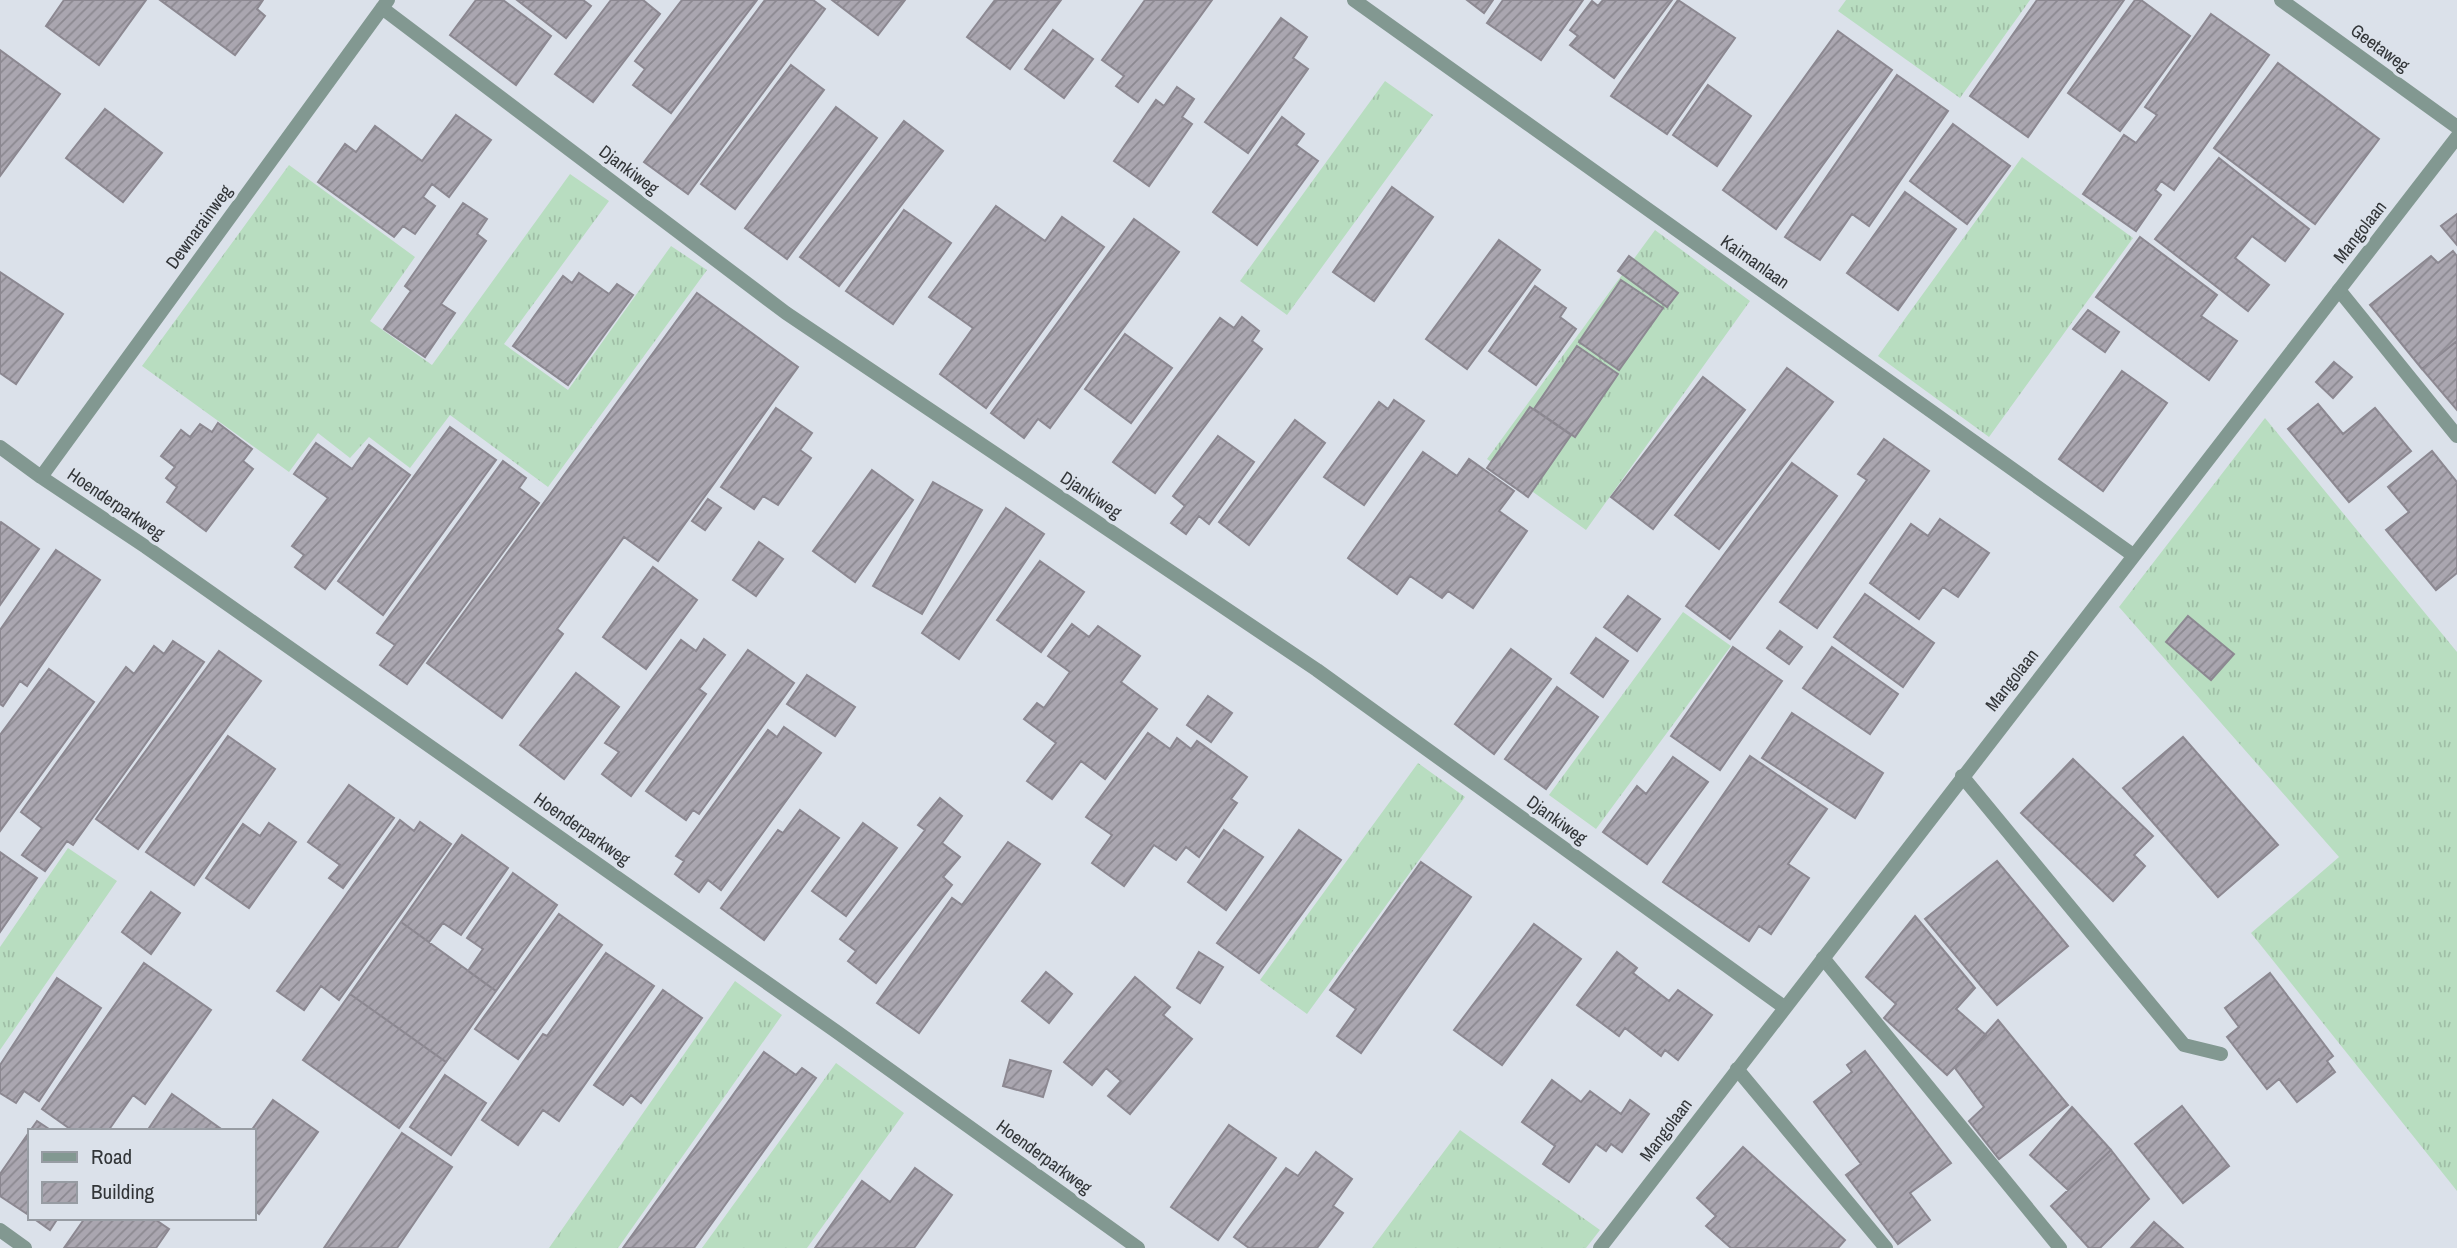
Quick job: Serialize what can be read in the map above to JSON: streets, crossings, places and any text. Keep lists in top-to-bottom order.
{
  "streets": {
    "street": [
      "Geetaweg",
      "Djankiweg",
      "Dewnarainweg",
      "Mangolaan",
      "Kaimanlaan",
      "Hoenderparkweg"
    ]
  },
  "crossings": [
    ["Djankiweg", "Dewnarainweg"],
    ["Djankiweg", "Mangolaan"],
    ["Dewnarainweg", "Hoenderparkweg"],
    ["Mangolaan", "Kaimanlaan"]
  ],
  "legend": ["Road", "Building"]
}
